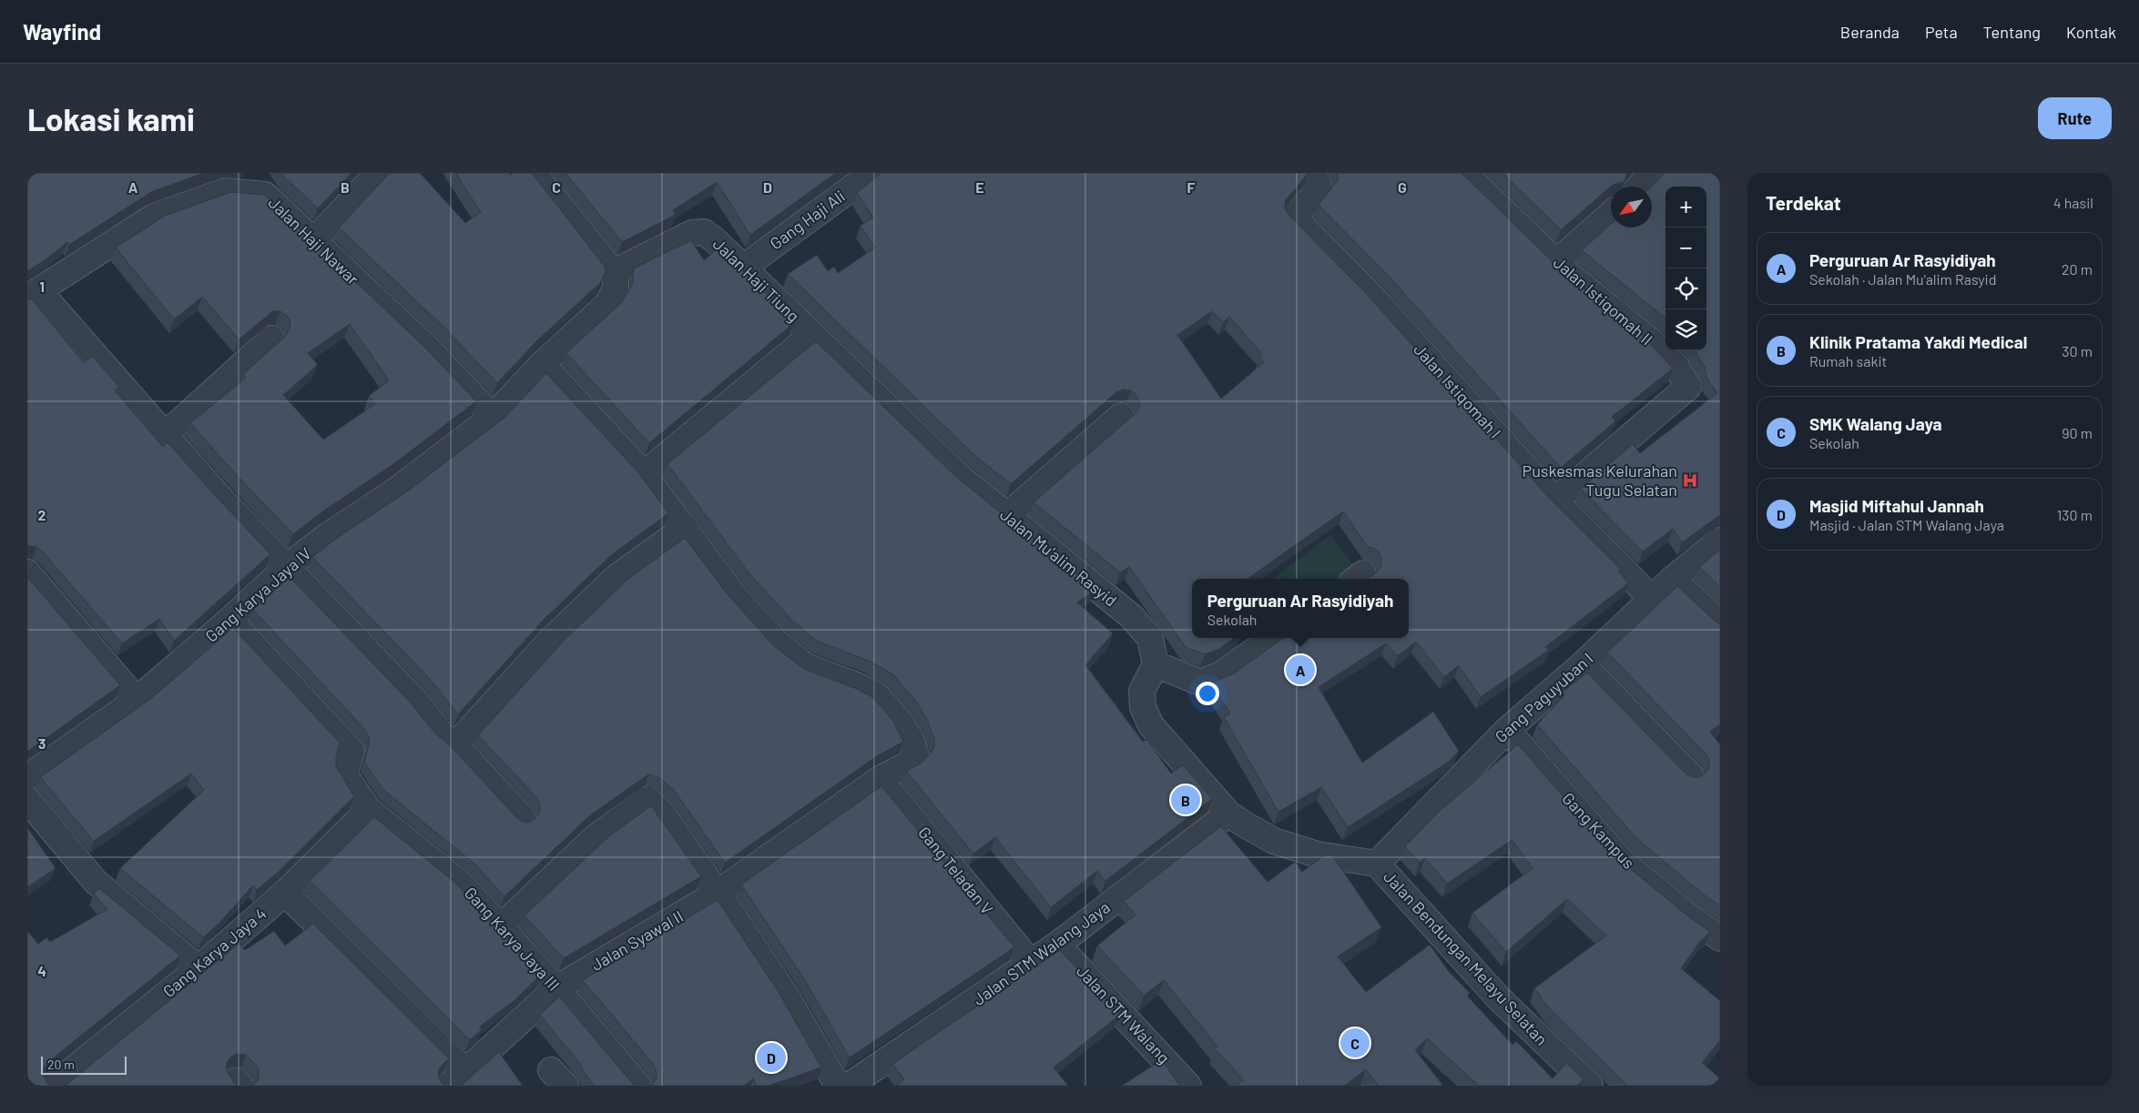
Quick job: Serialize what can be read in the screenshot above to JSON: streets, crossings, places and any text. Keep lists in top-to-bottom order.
{
  "streets": {
    "street": [
      "Gang Haji Ali",
      "Jalan Haji Nawar",
      "Jalan Haji Tiung",
      "Jalan Istiqomah II",
      "Jalan Istiqomah I",
      "Jalan Mu'alim Rasyid",
      "Gang Karya Jaya IV",
      "Gang Paguyuban I",
      "Gang Kampus",
      "Gang Teladan V",
      "Gang Karya Jaya III",
      "Jalan Syawal II",
      "Gang Karya Jaya 4",
      "Jalan STM Walang Jaya",
      "Jalan Bendungan Melayu Selatan",
      "Jalan STM Walang"
    ]
  },
  "crossings": [
    ["Gang Haji Ali", "Jalan Haji Tiung"],
    ["Jalan Haji Nawar", "Gang Karya Jaya IV"],
    ["Jalan Haji Tiung", "Jalan Mu'alim Rasyid"],
    ["Jalan Haji Tiung", "Gang Karya Jaya IV"],
    ["Jalan Istiqomah II", "Jalan Istiqomah I"],
    ["Jalan Istiqomah I", "Gang Paguyuban I"],
    ["Gang Karya Jaya IV", "Gang Karya Jaya III"],
    ["Gang Paguyuban I", "Gang Kampus"],
    ["Gang Paguyuban I", "Jalan Bendungan Melayu Selatan"],
    ["Gang Teladan V", "Jalan Syawal II"],
    ["Gang Teladan V", "Jalan STM Walang Jaya"],
    ["Gang Karya Jaya III", "Jalan Syawal II"],
    ["Gang Karya Jaya III", "Gang Karya Jaya 4"],
    ["Jalan STM Walang Jaya", "Jalan Bendungan Melayu Selatan"],
    ["Jalan STM Walang Jaya", "Jalan STM Walang"]
  ],
  "places": {
    "hospital": ["Puskesmas Kelurahan Tugu Selatan"]
  },
  "scale_bar": "20 m",
  "north": "bottom left",
  "page": {
    "header": "Wayfind",
    "nav": [
      "Beranda",
      "Peta",
      "Tentang",
      "Kontak"
    ],
    "buttons": "Rute",
    "title": "Lokasi kami",
    "heading": ["Terdekat", "4 hasil"],
    "map_buttons": ["+", "−"],
    "list": [
      {
        "mark": "A",
        "name": "Perguruan Ar Rasyidiyah",
        "note": "Sekolah · Jalan Mu'alim Rasyid",
        "value": "20 m"
      },
      {
        "mark": "B",
        "name": "Klinik Pratama Yakdi Medical",
        "note": "Rumah sakit",
        "value": "30 m"
      },
      {
        "mark": "C",
        "name": "SMK Walang Jaya",
        "note": "Sekolah",
        "value": "90 m"
      },
      {
        "mark": "D",
        "name": "Masjid Miftahul Jannah",
        "note": "Masjid · Jalan STM Walang Jaya",
        "value": "130 m"
      }
    ],
    "popup": ["Perguruan Ar Rasyidiyah", "Sekolah"],
    "pins": [
      "A",
      "B",
      "C",
      "D"
    ],
    "scale": "20 m"
  },
  "grid": {
    "columns": [
      "A",
      "B",
      "C",
      "D",
      "E",
      "F",
      "G"
    ],
    "rows": [
      "1",
      "2",
      "3",
      "4"
    ]
  }
}
